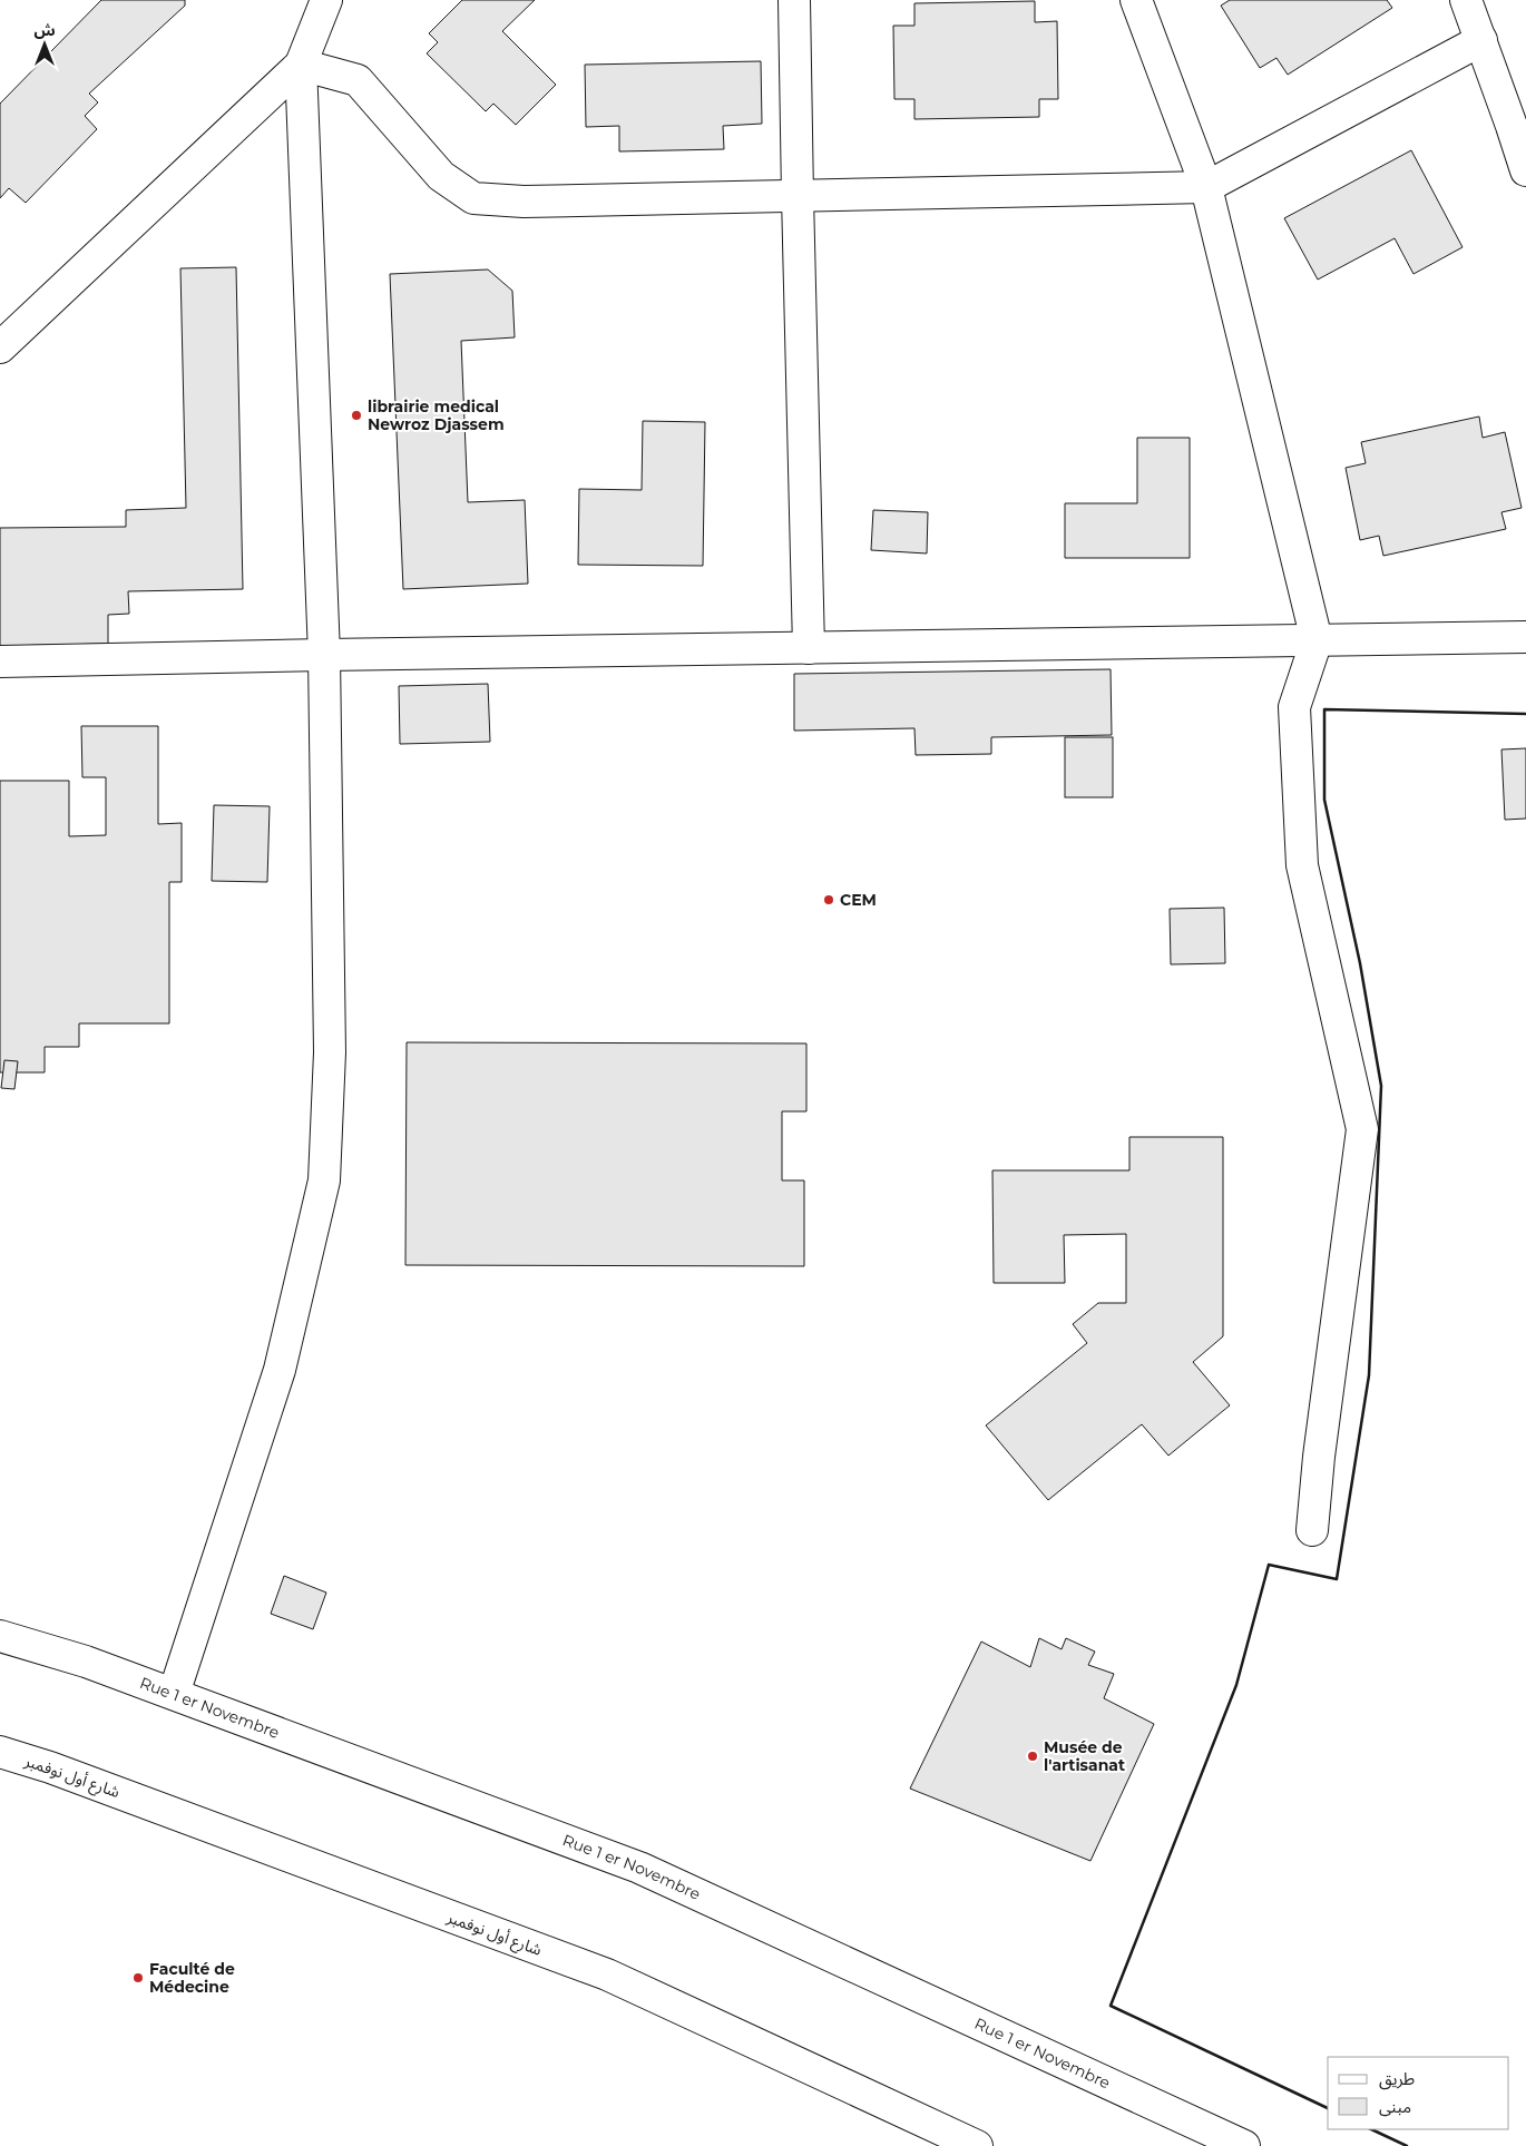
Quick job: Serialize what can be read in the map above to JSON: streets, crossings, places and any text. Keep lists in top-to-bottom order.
{
  "streets": {
    "street": ["Rue 1 er Novembre", "شارع أول نوفمبر"]
  },
  "places": [
    "librairie medical Newroz Djassem",
    "CEM",
    "Musée de l'artisanat",
    "Faculté de Médecine"
  ],
  "legend": ["طريق", "مبنى"],
  "north": "top"
}
